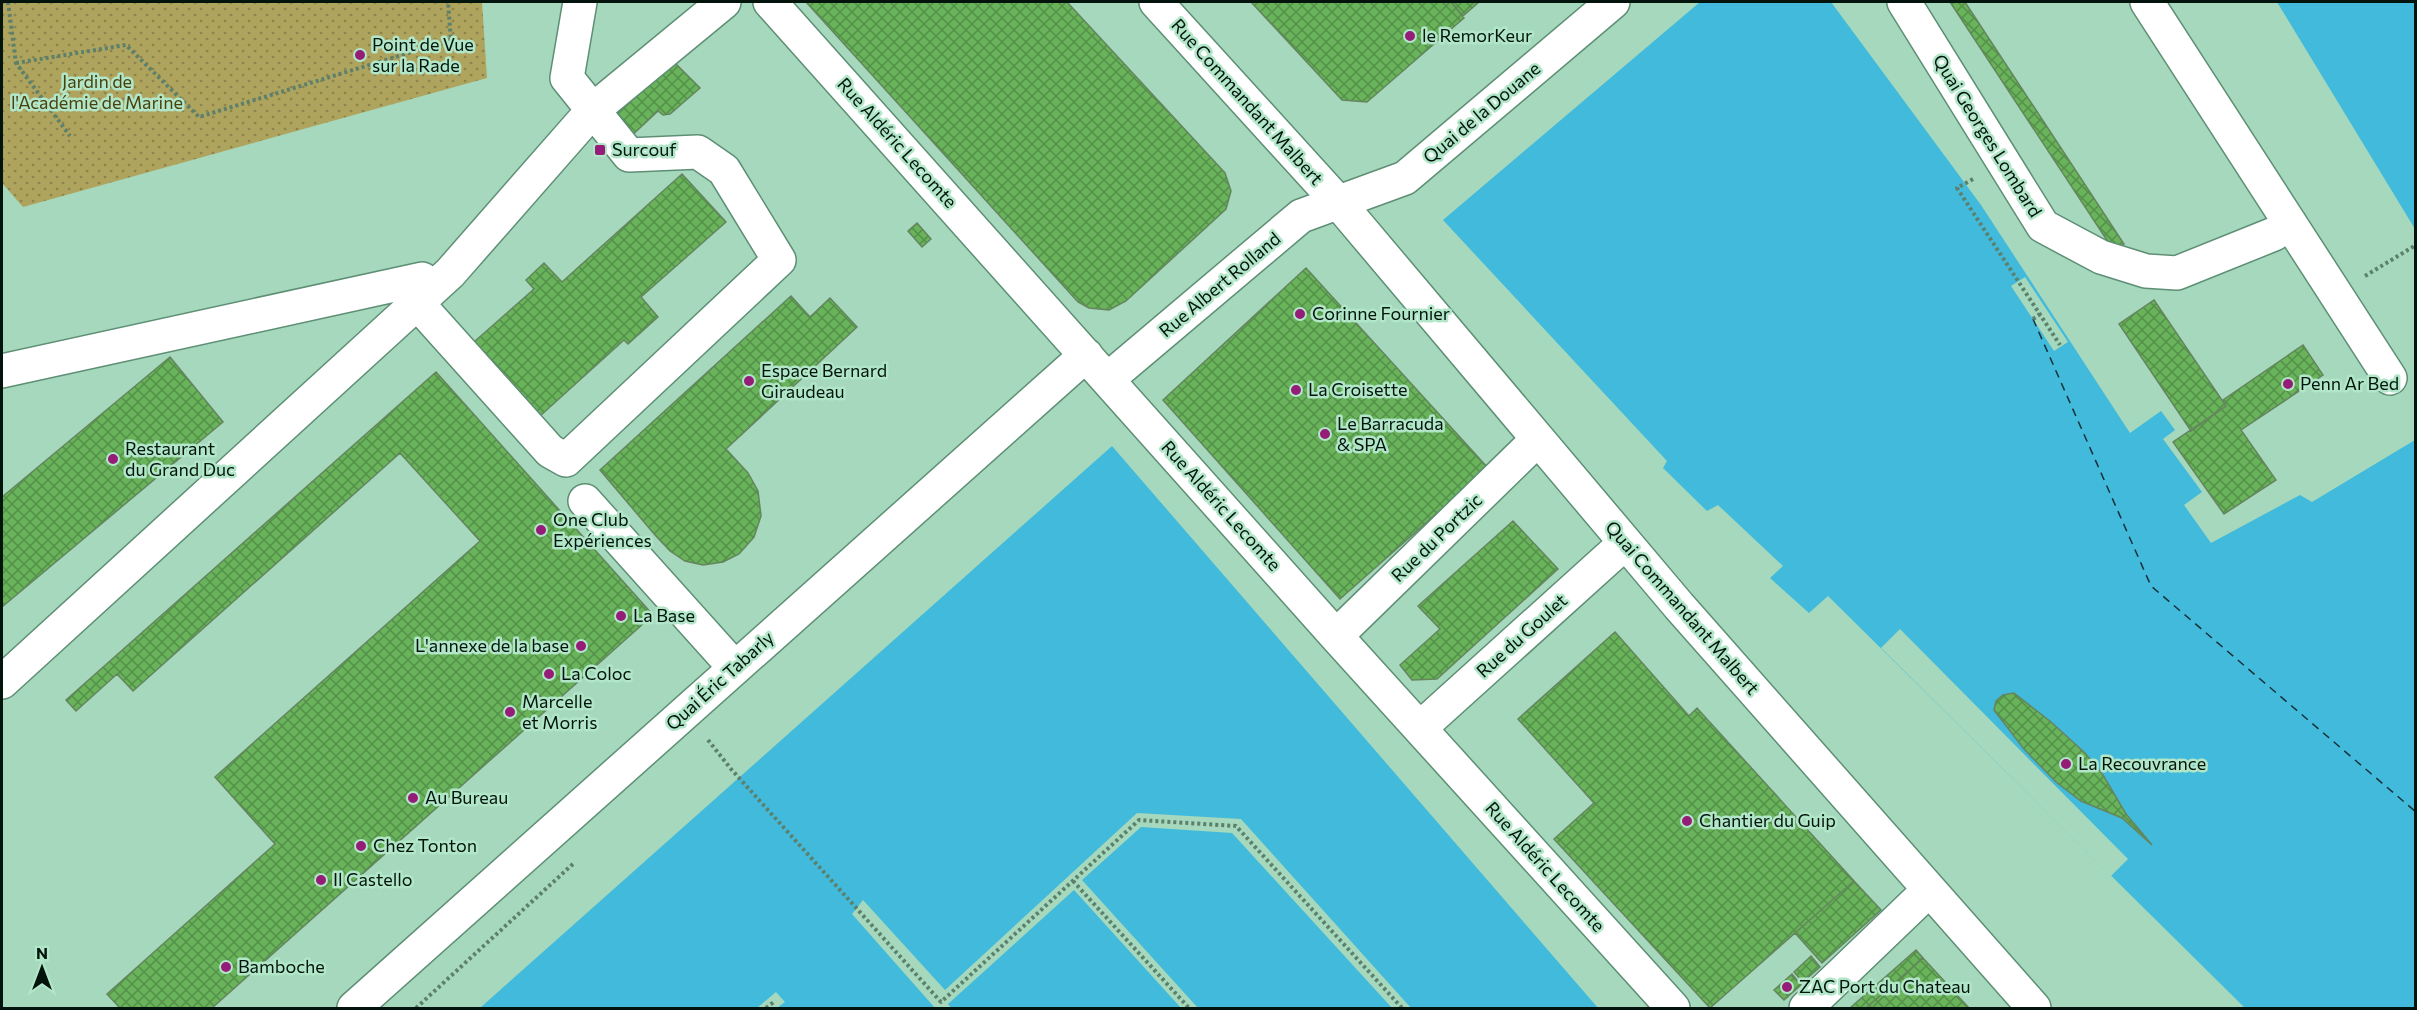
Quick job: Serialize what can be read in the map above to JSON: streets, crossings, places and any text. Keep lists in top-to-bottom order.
{
  "streets": {
    "street": [
      "Rue Commandant Malbert",
      "Quai de la Douane",
      "Quai Georges Lombard",
      "Rue Aldéric Lecomte",
      "Rue Albert Rolland",
      "Rue du Portzic",
      "Quai Commandant Malbert",
      "Rue du Goulet",
      "Quai Éric Tabarly"
    ]
  },
  "crossings": [
    ["Rue Commandant Malbert", "Quai de la Douane"],
    ["Rue Commandant Malbert", "Rue Albert Rolland"],
    ["Rue Commandant Malbert", "Quai Commandant Malbert"],
    ["Quai de la Douane", "Rue Albert Rolland"],
    ["Quai de la Douane", "Quai Commandant Malbert"],
    ["Rue Aldéric Lecomte", "Rue Albert Rolland"],
    ["Rue Aldéric Lecomte", "Rue du Portzic"],
    ["Rue Aldéric Lecomte", "Rue du Goulet"],
    ["Rue Aldéric Lecomte", "Quai Éric Tabarly"],
    ["Rue Albert Rolland", "Quai Commandant Malbert"],
    ["Rue du Portzic", "Quai Commandant Malbert"],
    ["Quai Commandant Malbert", "Rue du Goulet"]
  ],
  "parks": ["Jardin de l'Académie de Marine"],
  "places": {
    "other": [
      "le RemorKeur",
      "Point de Vue sur la Rade",
      "Corinne Fournier",
      "Espace Bernard Giraudeau",
      "Penn Ar Bed",
      "La Croisette",
      "Le Barracuda & SPA",
      "Restaurant du Grand Duc",
      "One Club Expériences",
      "La Base",
      "L'annexe de la base",
      "La Coloc",
      "Marcelle et Morris",
      "La Recouvrance",
      "Au Bureau",
      "Chantier du Guip",
      "Chez Tonton",
      "Il Castello",
      "Bamboche",
      "ZAC Port du Chateau"
    ],
    "transit": ["Surcouf"]
  },
  "north": "top"
}
